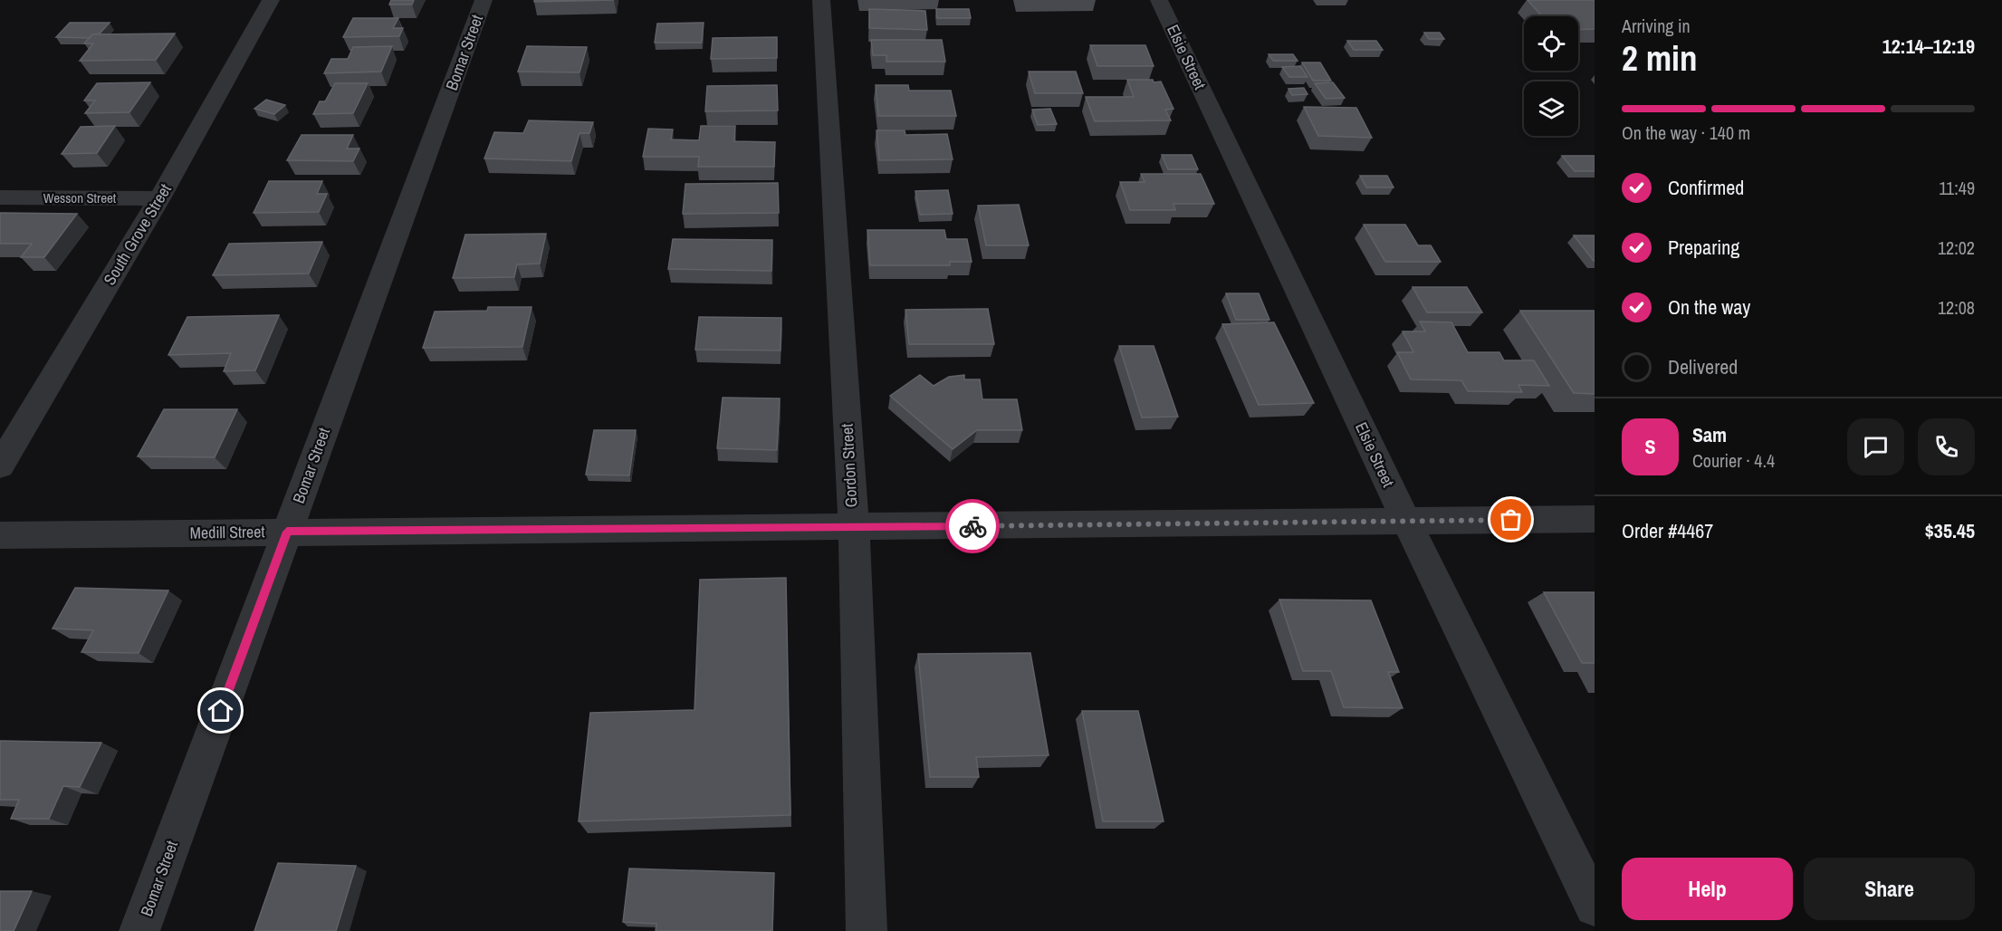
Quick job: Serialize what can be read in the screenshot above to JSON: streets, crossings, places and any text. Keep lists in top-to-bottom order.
{
  "streets": {
    "street": [
      "Bomar Street",
      "Elsie Street",
      "Wesson Street",
      "South Grove Street",
      "Gordon Street",
      "Medill Street"
    ]
  },
  "crossings": [
    ["Bomar Street", "Medill Street"],
    ["Elsie Street", "Medill Street"],
    ["Wesson Street", "South Grove Street"],
    ["Gordon Street", "Medill Street"]
  ],
  "page": {
    "heading": ["2 min", "Arriving in", "12:14–12:19"],
    "panel": [
      "Sam",
      "Courier · 4.4",
      "Order #4467",
      "$35.45"
    ],
    "bar": "On the way · 140 m",
    "list": [
      ["Confirmed", "11:49"],
      ["Preparing", "12:02"],
      ["On the way", "12:08"],
      "Delivered"
    ],
    "round": "S",
    "buttons": ["Help", "Share"]
  }
}
